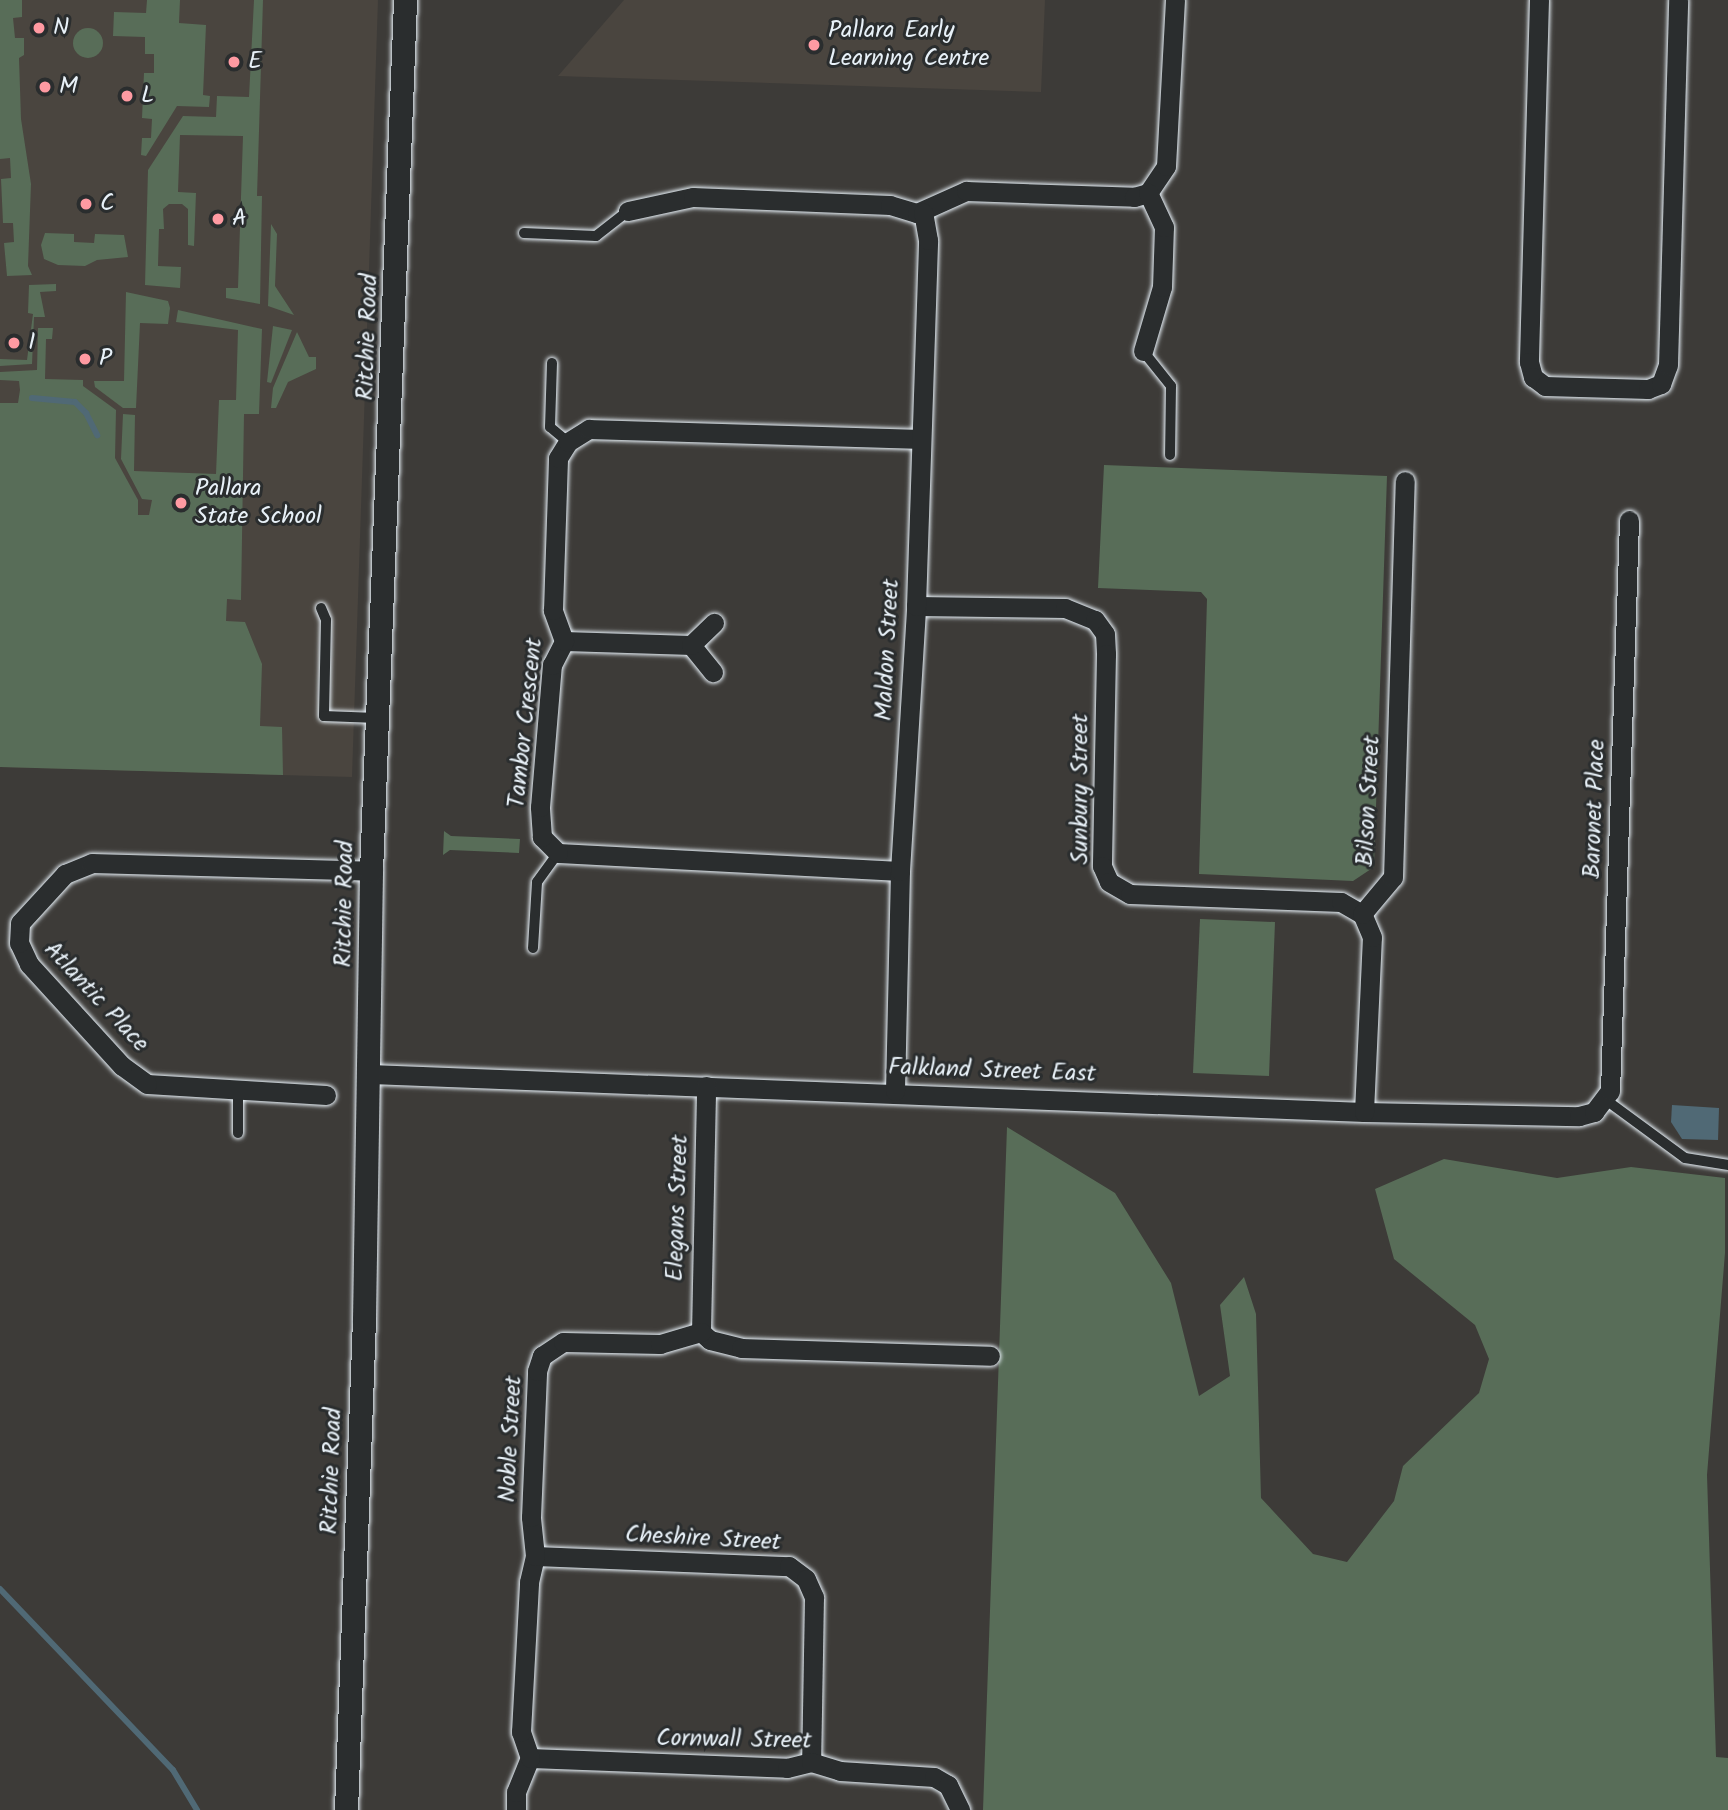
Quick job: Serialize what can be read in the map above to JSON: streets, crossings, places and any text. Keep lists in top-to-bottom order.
{
  "streets": {
    "street": [
      "Ritchie Road",
      "Maldon Street",
      "Tambor Crescent",
      "Sunbury Street",
      "Bilson Street",
      "Baronet Place",
      "Atlantic Place",
      "Falkland Street East",
      "Elegans Street",
      "Noble Street",
      "Cheshire Street",
      "Cornwall Street"
    ]
  },
  "crossings": [
    ["Ritchie Road", "Atlantic Place"],
    ["Ritchie Road", "Falkland Street East"],
    ["Maldon Street", "Sunbury Street"],
    ["Maldon Street", "Falkland Street East"],
    ["Sunbury Street", "Bilson Street"],
    ["Baronet Place", "Falkland Street East"],
    ["Falkland Street East", "Elegans Street"],
    ["Elegans Street", "Noble Street"],
    ["Noble Street", "Cheshire Street"],
    ["Noble Street", "Cornwall Street"],
    ["Cheshire Street", "Cornwall Street"]
  ],
  "places": [
    "N",
    "Pallara Early Learning Centre",
    "E",
    "M",
    "L",
    "C",
    "A",
    "I",
    "P",
    "Pallara State School"
  ]
}
